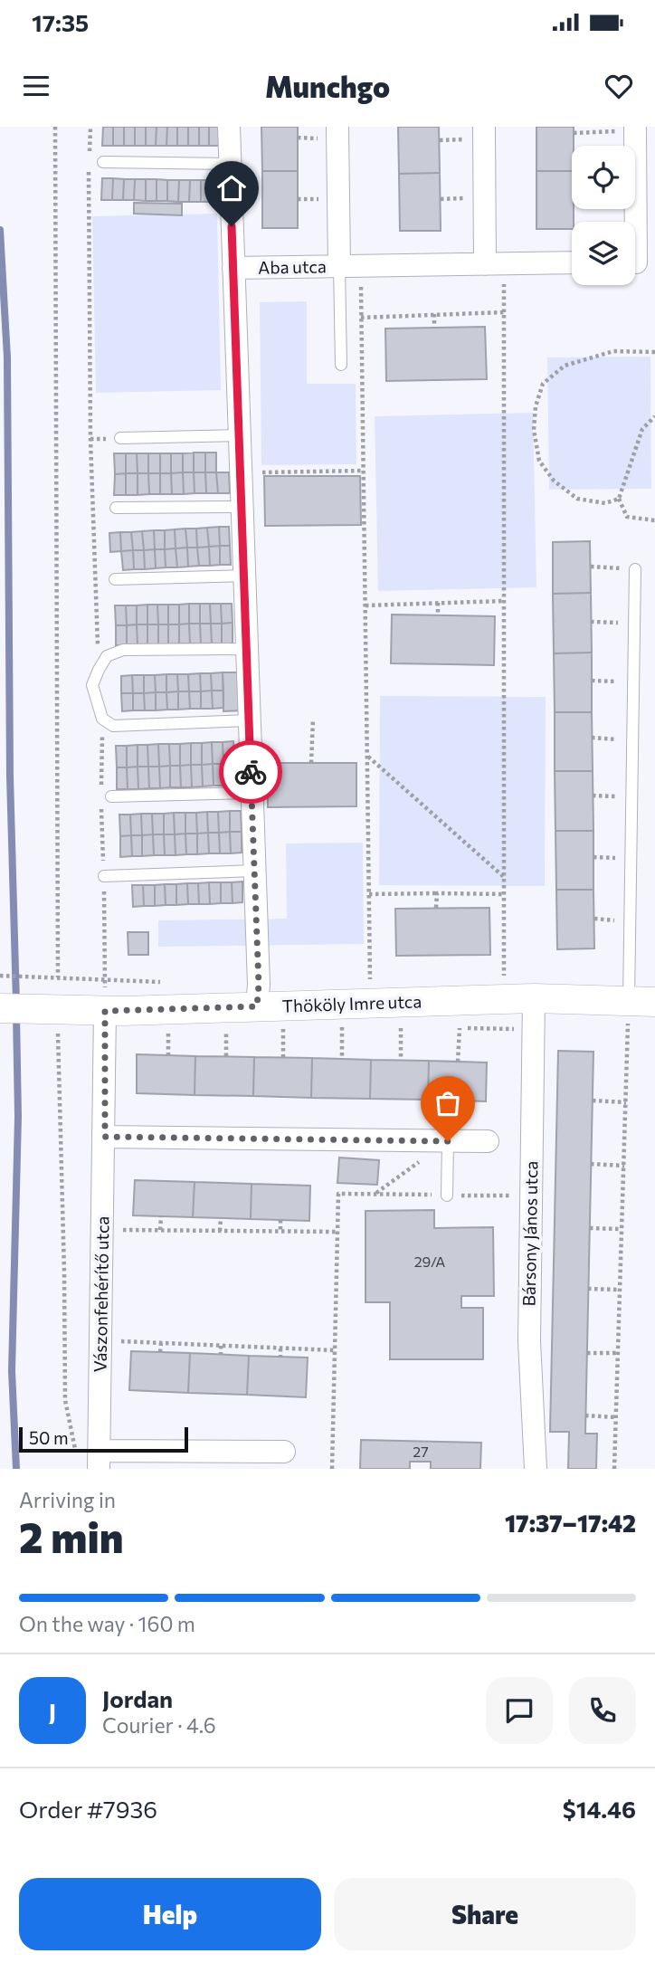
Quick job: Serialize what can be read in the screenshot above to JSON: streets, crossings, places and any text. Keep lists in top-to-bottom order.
{
  "streets": {
    "street": [
      "Aba utca",
      "Thököly Imre utca",
      "Bársony János utca",
      "Vászonfehérítő utca"
    ]
  },
  "crossings": [
    ["Thököly Imre utca", "Bársony János utca"],
    ["Thököly Imre utca", "Vászonfehérítő utca"]
  ],
  "house_numbers": ["29/A", "27"],
  "scale_bar": "50 m",
  "page": {
    "status": "17:35",
    "header": "Munchgo",
    "scale": "50 m",
    "heading": ["2 min", "Arriving in", "17:37–17:42"],
    "panel": [
      "Jordan",
      "Courier · 4.6",
      "Order #7936",
      "$14.46"
    ],
    "bar": "On the way · 160 m",
    "round": "J",
    "buttons": ["Help", "Share"]
  }
}
